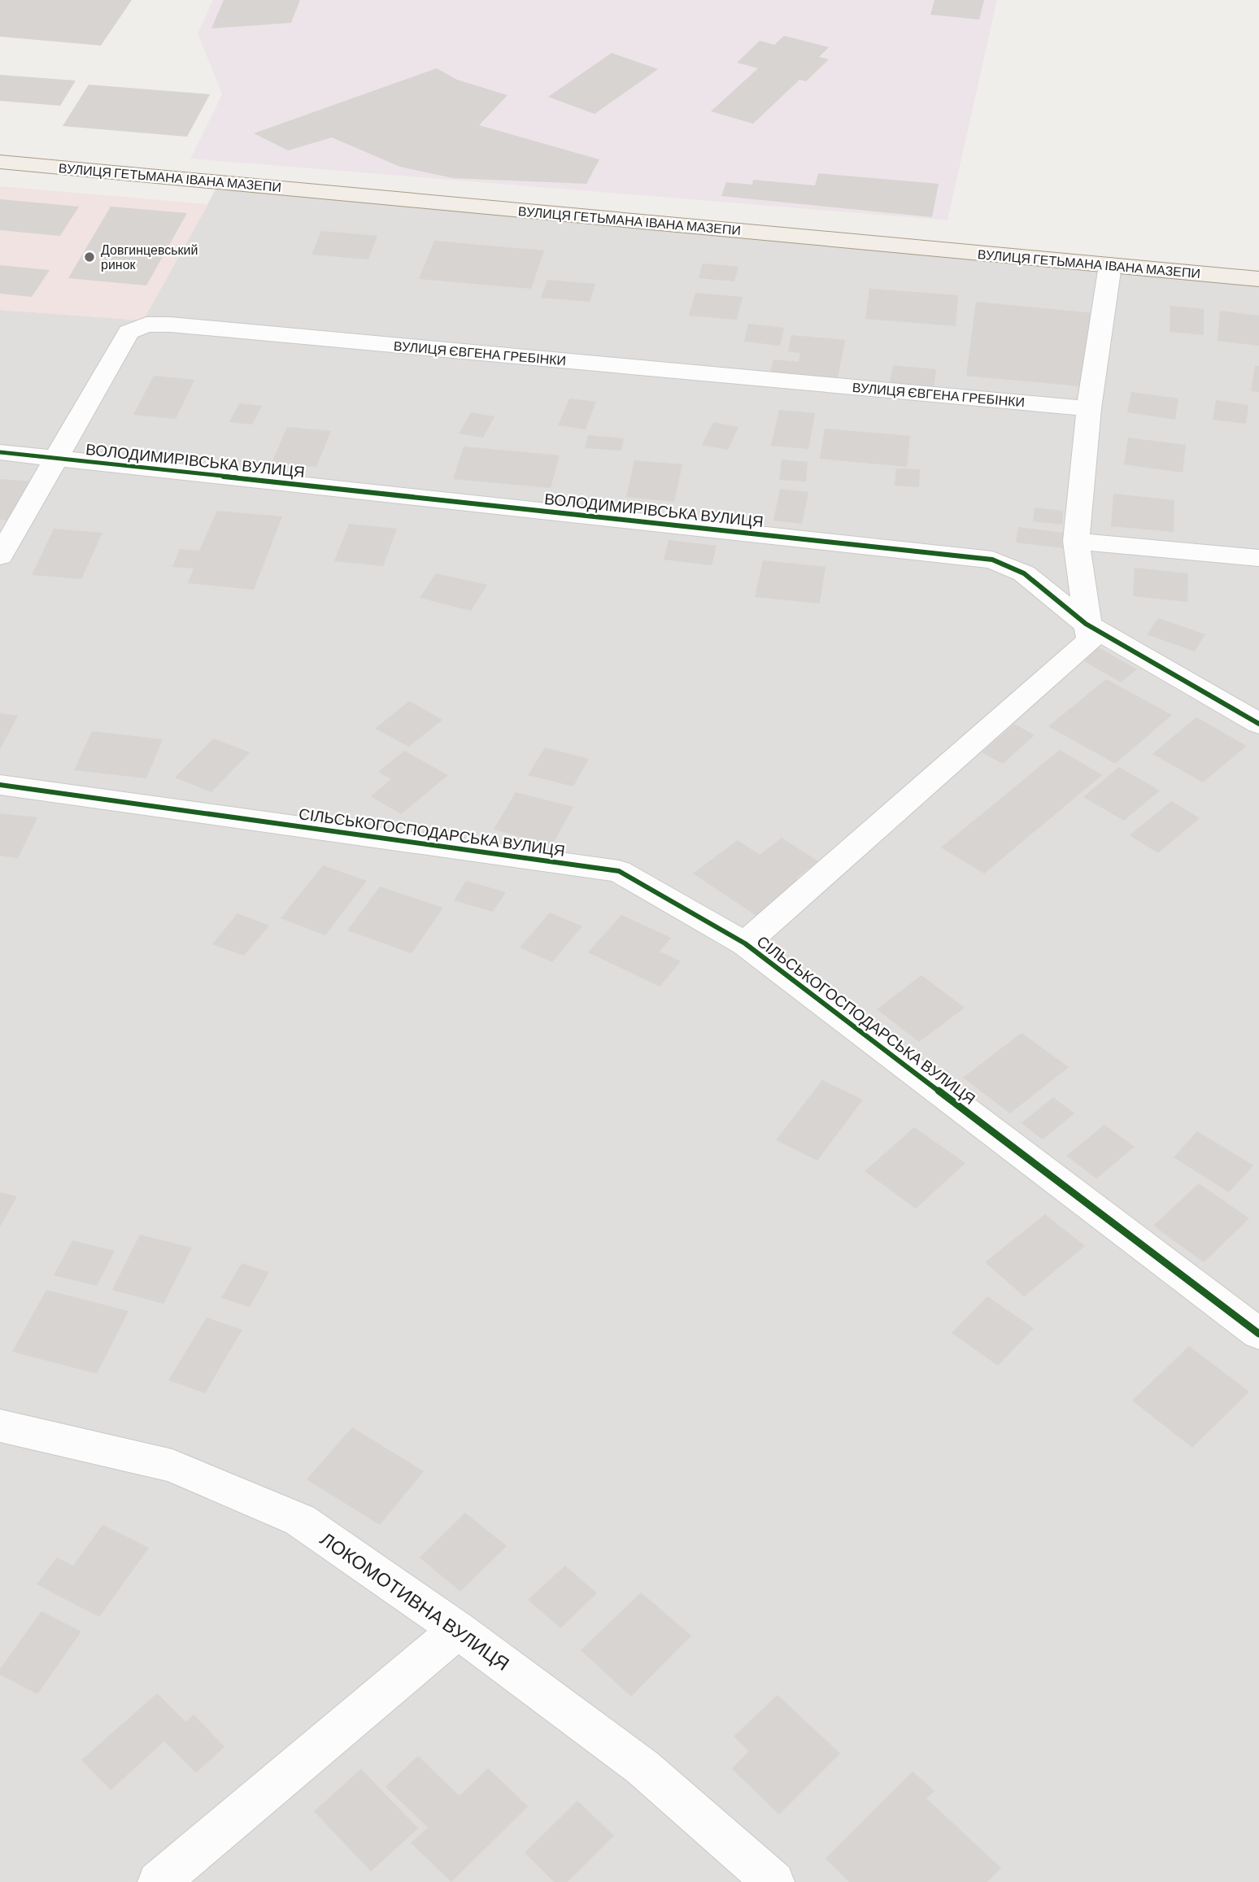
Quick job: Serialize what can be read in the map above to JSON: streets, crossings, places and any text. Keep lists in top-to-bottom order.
{
  "streets": {
    "main road": ["ВУЛИЦЯ ГЕТЬМАНА ІВАНА МАЗЕПИ"],
    "street": [
      "ВУЛИЦЯ ЄВГЕНА ГРЕБІНКИ",
      "ВОЛОДИМИРІВСЬКА ВУЛИЦЯ",
      "СІЛЬСЬКОГОСПОДАРСЬКА ВУЛИЦЯ",
      "ЛОКОМОТИВНА ВУЛИЦЯ"
    ]
  },
  "crossings": [
    ["ВУЛИЦЯ ЄВГЕНА ГРЕБІНКИ", "ВОЛОДИМИРІВСЬКА ВУЛИЦЯ"]
  ],
  "places": ["Довгинцевський ринок"]
}
